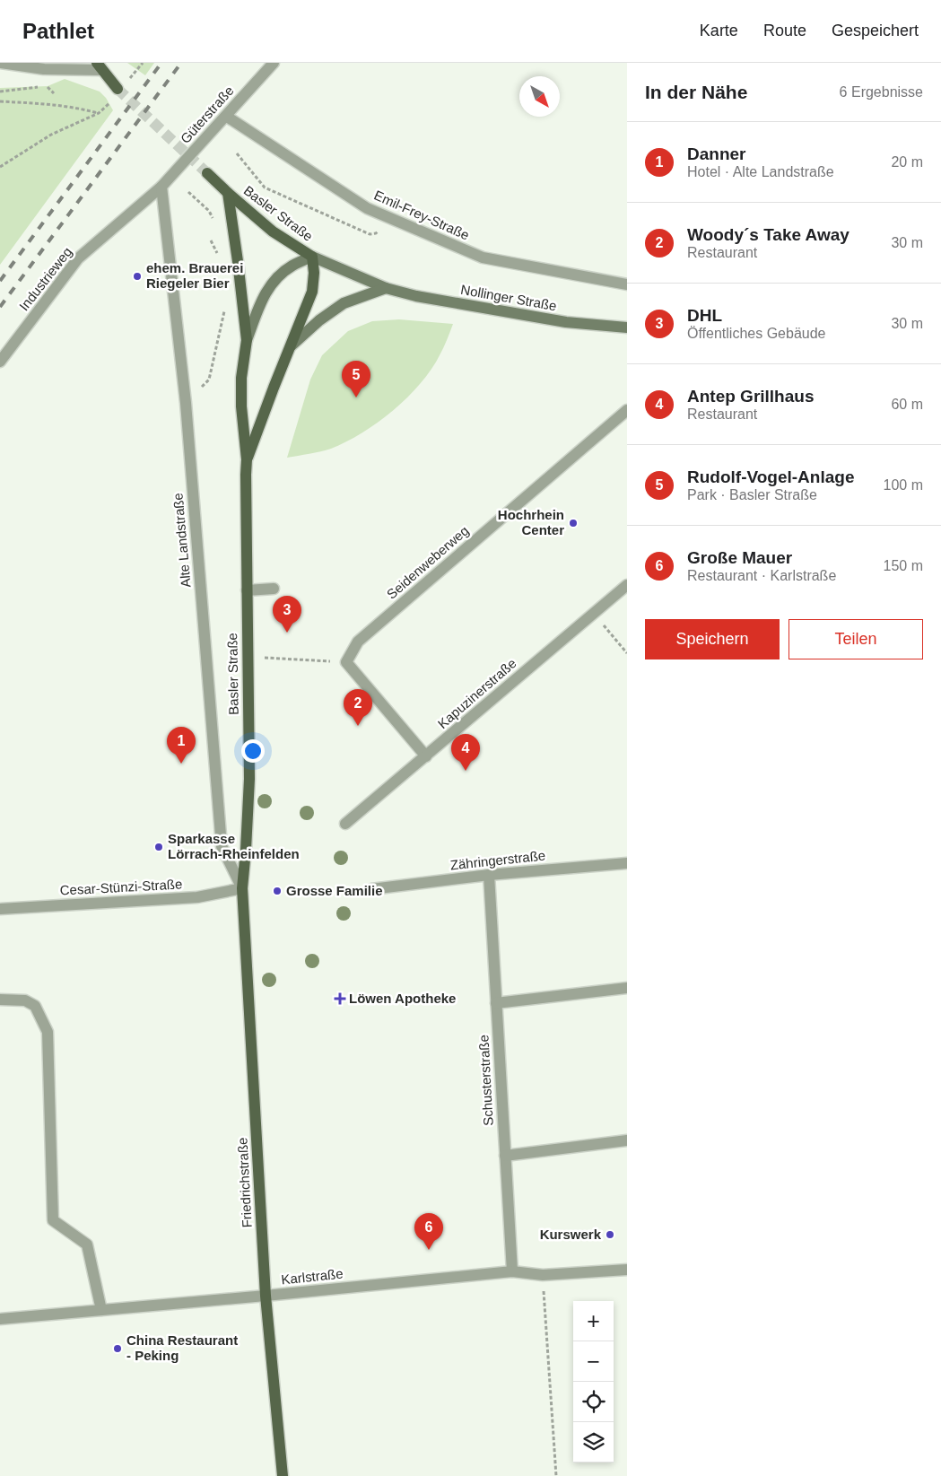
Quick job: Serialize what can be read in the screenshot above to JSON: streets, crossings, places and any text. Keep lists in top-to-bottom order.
{
  "streets": {
    "main road": ["Basler Straße", "Nollinger Straße", "Friedrichstraße"],
    "street": [
      "Güterstraße",
      "Emil-Frey-Straße",
      "Industrieweg",
      "Alte Landstraße",
      "Seidenweberweg",
      "Kapuzinerstraße",
      "Zähringerstraße",
      "Cesar-Stünzi-Straße",
      "Schusterstraße",
      "Karlstraße"
    ]
  },
  "crossings": [
    ["Güterstraße", "Emil-Frey-Straße"],
    ["Güterstraße", "Industrieweg"],
    ["Güterstraße", "Alte Landstraße"],
    ["Basler Straße", "Nollinger Straße"],
    ["Basler Straße", "Alte Landstraße"],
    ["Basler Straße", "Cesar-Stünzi-Straße"],
    ["Basler Straße", "Friedrichstraße"],
    ["Industrieweg", "Alte Landstraße"],
    ["Alte Landstraße", "Cesar-Stünzi-Straße"],
    ["Alte Landstraße", "Friedrichstraße"],
    ["Zähringerstraße", "Schusterstraße"],
    ["Cesar-Stünzi-Straße", "Friedrichstraße"],
    ["Schusterstraße", "Karlstraße"],
    ["Friedrichstraße", "Karlstraße"]
  ],
  "places": {
    "other": [
      "ehem. Brauerei Riegeler Bier",
      "Hochrhein Center",
      "Sparkasse Lörrach-Rheinfelden",
      "Grosse Familie",
      "Kurswerk",
      "China Restaurant - Peking"
    ],
    "health": ["Löwen Apotheke"]
  },
  "north": "bottom right",
  "page": {
    "header": "Pathlet",
    "nav": ["Karte", "Route", "Gespeichert"],
    "heading": ["In der Nähe", "6 Ergebnisse"],
    "list": [
      {
        "mark": "1",
        "name": "Danner",
        "note": "Hotel · Alte Landstraße",
        "value": "20 m"
      },
      {
        "mark": "2",
        "name": "Woody´s Take Away",
        "note": "Restaurant",
        "value": "30 m"
      },
      {
        "mark": "3",
        "name": "DHL",
        "note": "Öffentliches Gebäude",
        "value": "30 m"
      },
      {
        "mark": "4",
        "name": "Antep Grillhaus",
        "note": "Restaurant",
        "value": "60 m"
      },
      {
        "mark": "5",
        "name": "Rudolf-Vogel-Anlage",
        "note": "Park · Basler Straße",
        "value": "100 m"
      },
      {
        "mark": "6",
        "name": "Große Mauer",
        "note": "Restaurant · Karlstraße",
        "value": "150 m"
      }
    ],
    "pins": [
      "5",
      "3",
      "2",
      "1",
      "4",
      "6"
    ],
    "buttons": ["Speichern", "Teilen"],
    "map_buttons": ["+", "−"]
  }
}
